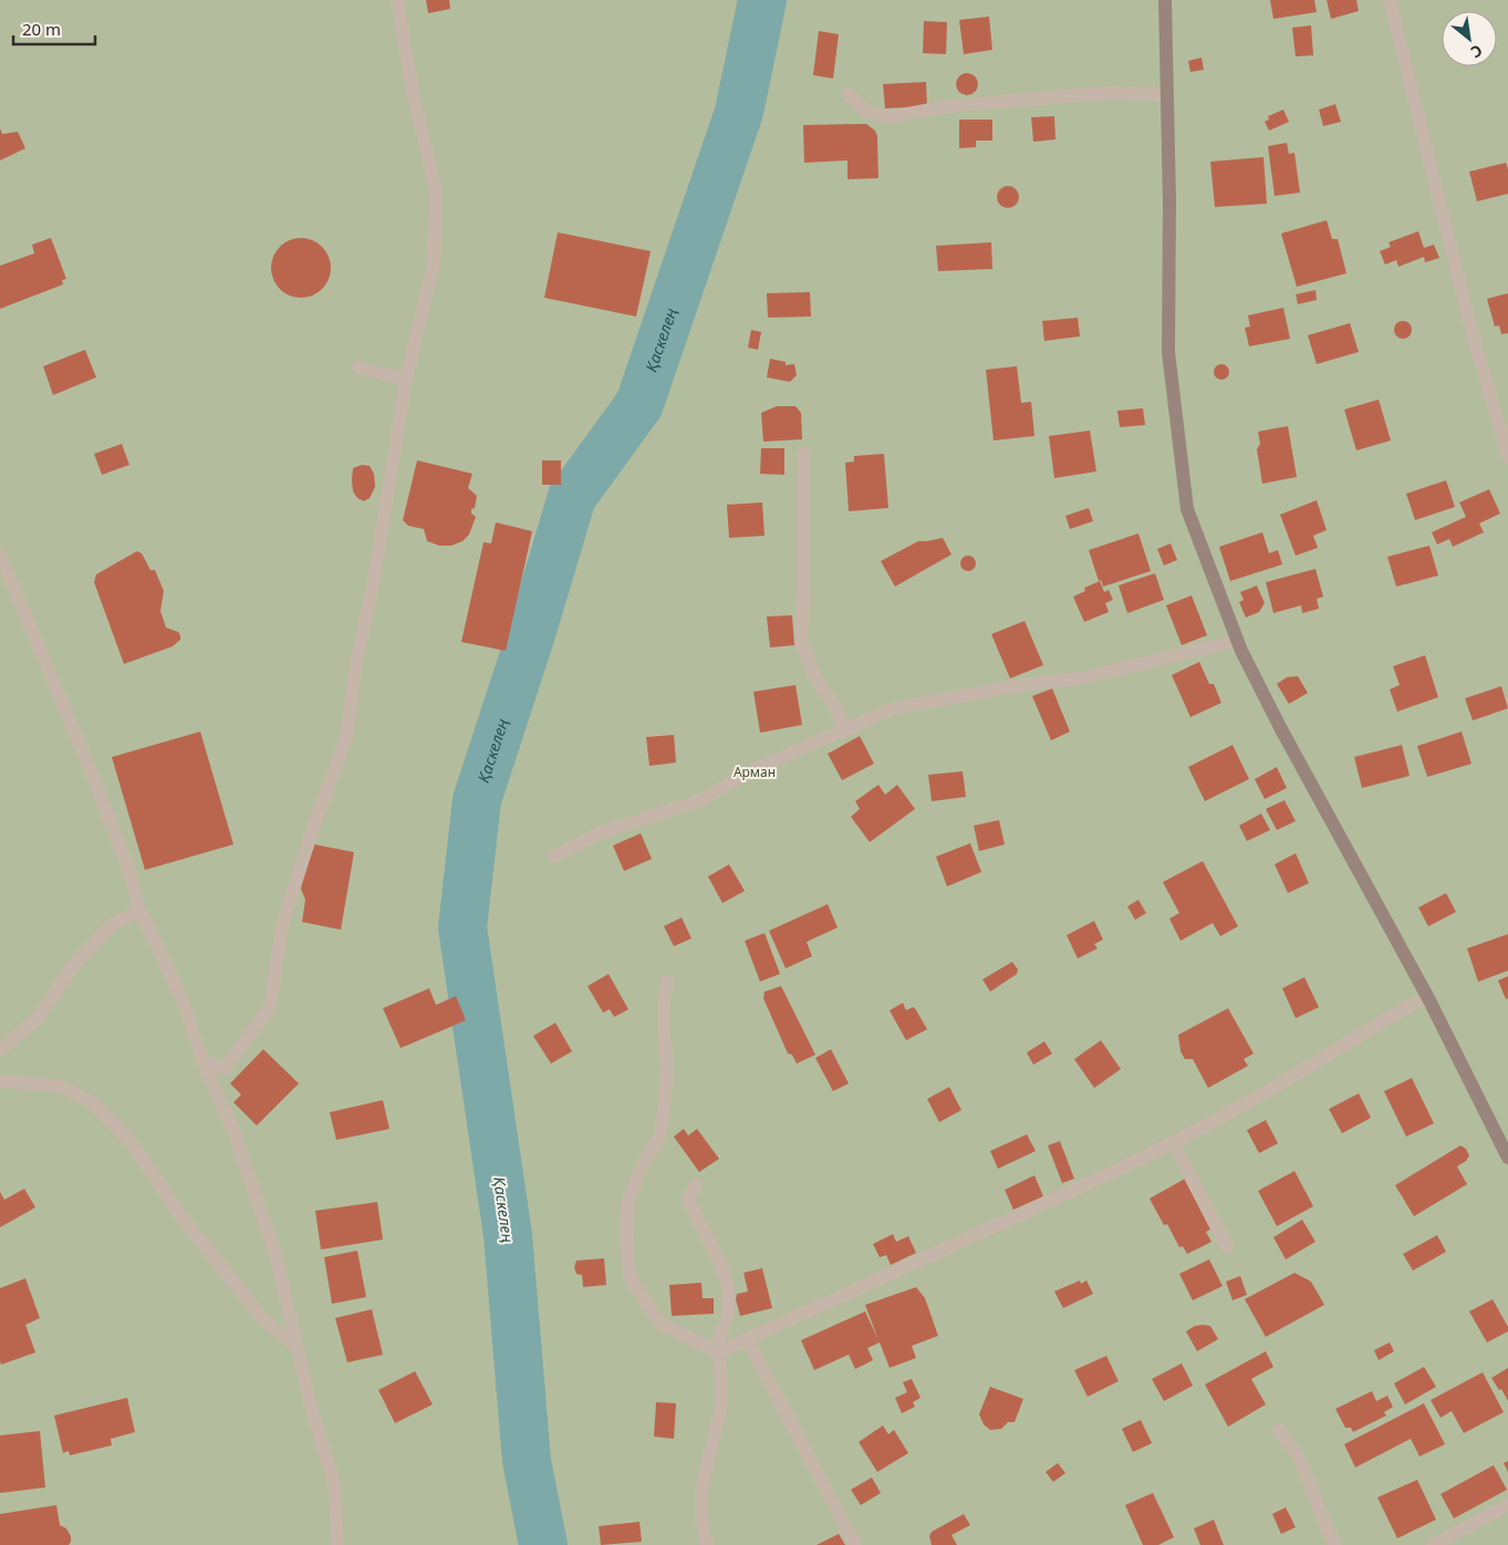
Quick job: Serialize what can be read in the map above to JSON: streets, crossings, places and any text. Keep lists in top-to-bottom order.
{
  "water": ["Қаскелең"],
  "parks": ["Арман"],
  "scale_bar": "20 m",
  "north": "bottom right"
}
